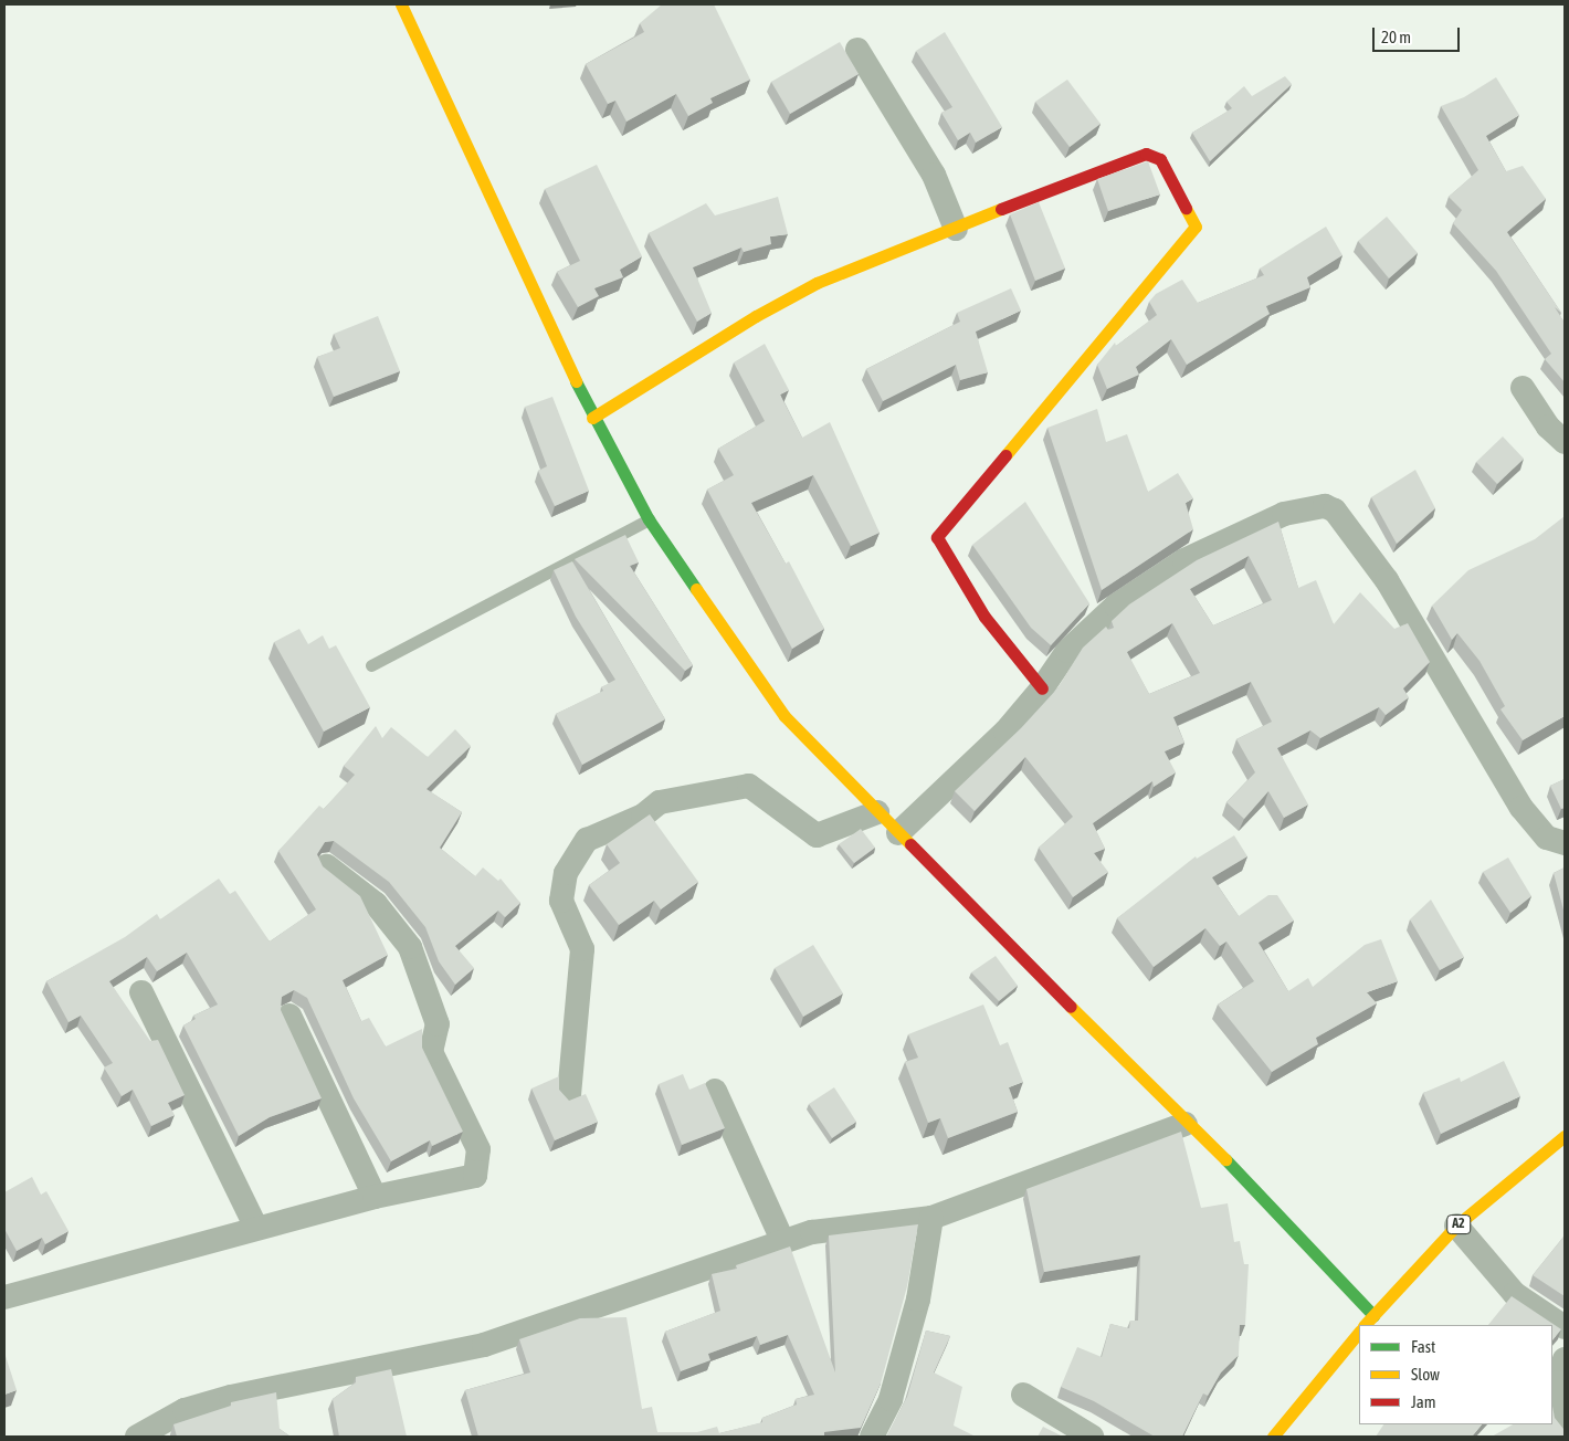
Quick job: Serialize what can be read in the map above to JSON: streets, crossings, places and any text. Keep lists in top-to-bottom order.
{
  "streets": {
    "street": ["A2"]
  },
  "legend": ["Fast", "Slow", "Jam"],
  "scale_bar": "20 m"
}
